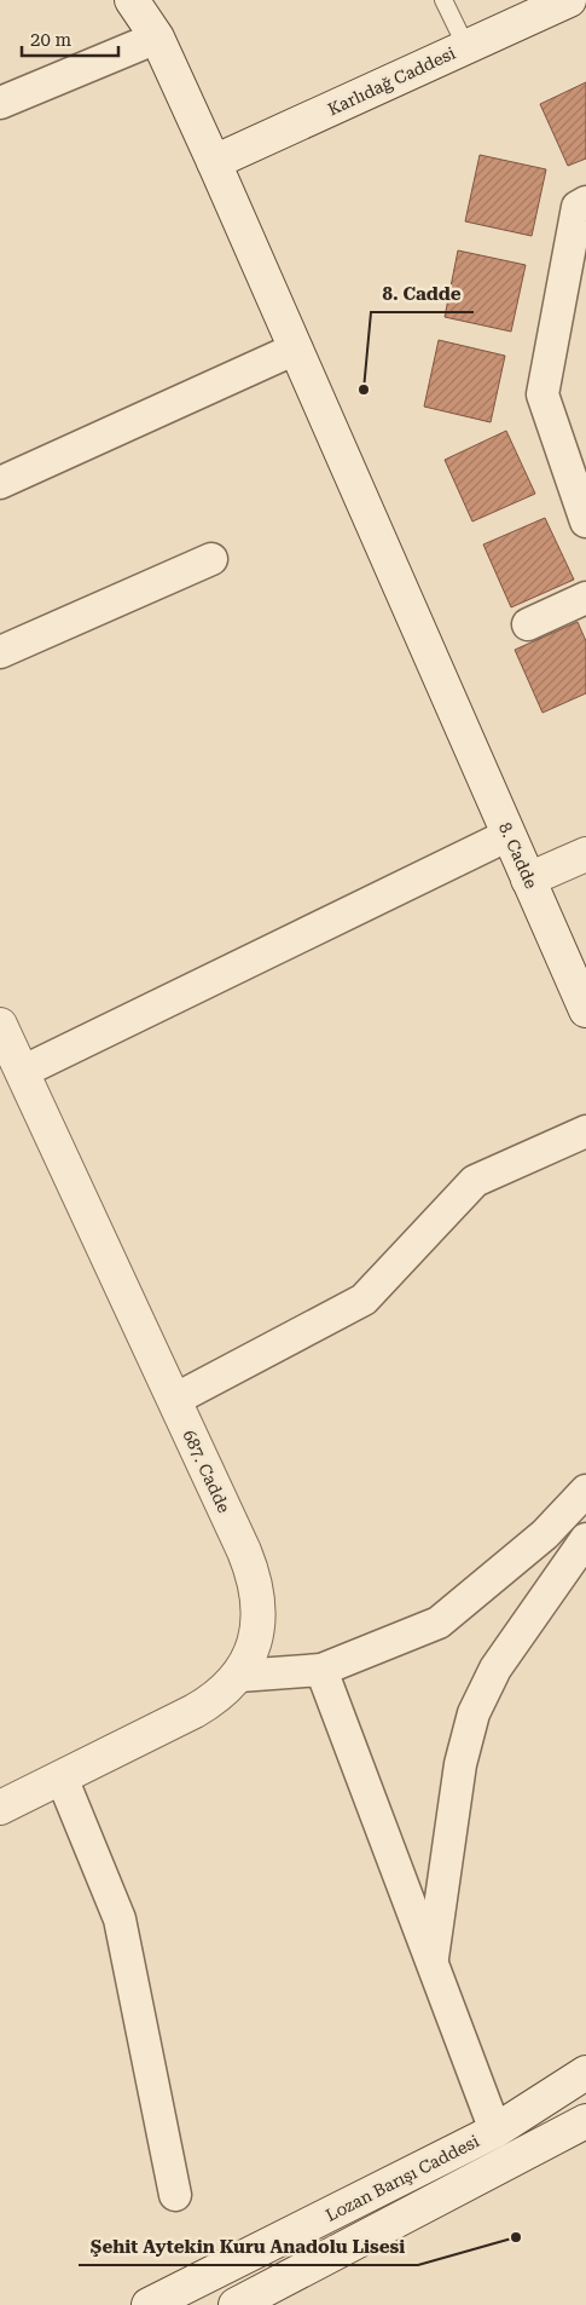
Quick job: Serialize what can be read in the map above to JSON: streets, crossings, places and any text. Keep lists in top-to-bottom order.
{
  "streets": {
    "main road": [
      "Karlıdağ Caddesi",
      "8. Cadde",
      "687. Cadde",
      "Lozan Barışı Caddesi"
    ]
  },
  "crossings": [
    ["Karlıdağ Caddesi", "8. Cadde"]
  ],
  "places": ["8. Cadde", "Şehit Aytekin Kuru Anadolu Lisesi"],
  "scale_bar": "20 m"
}
